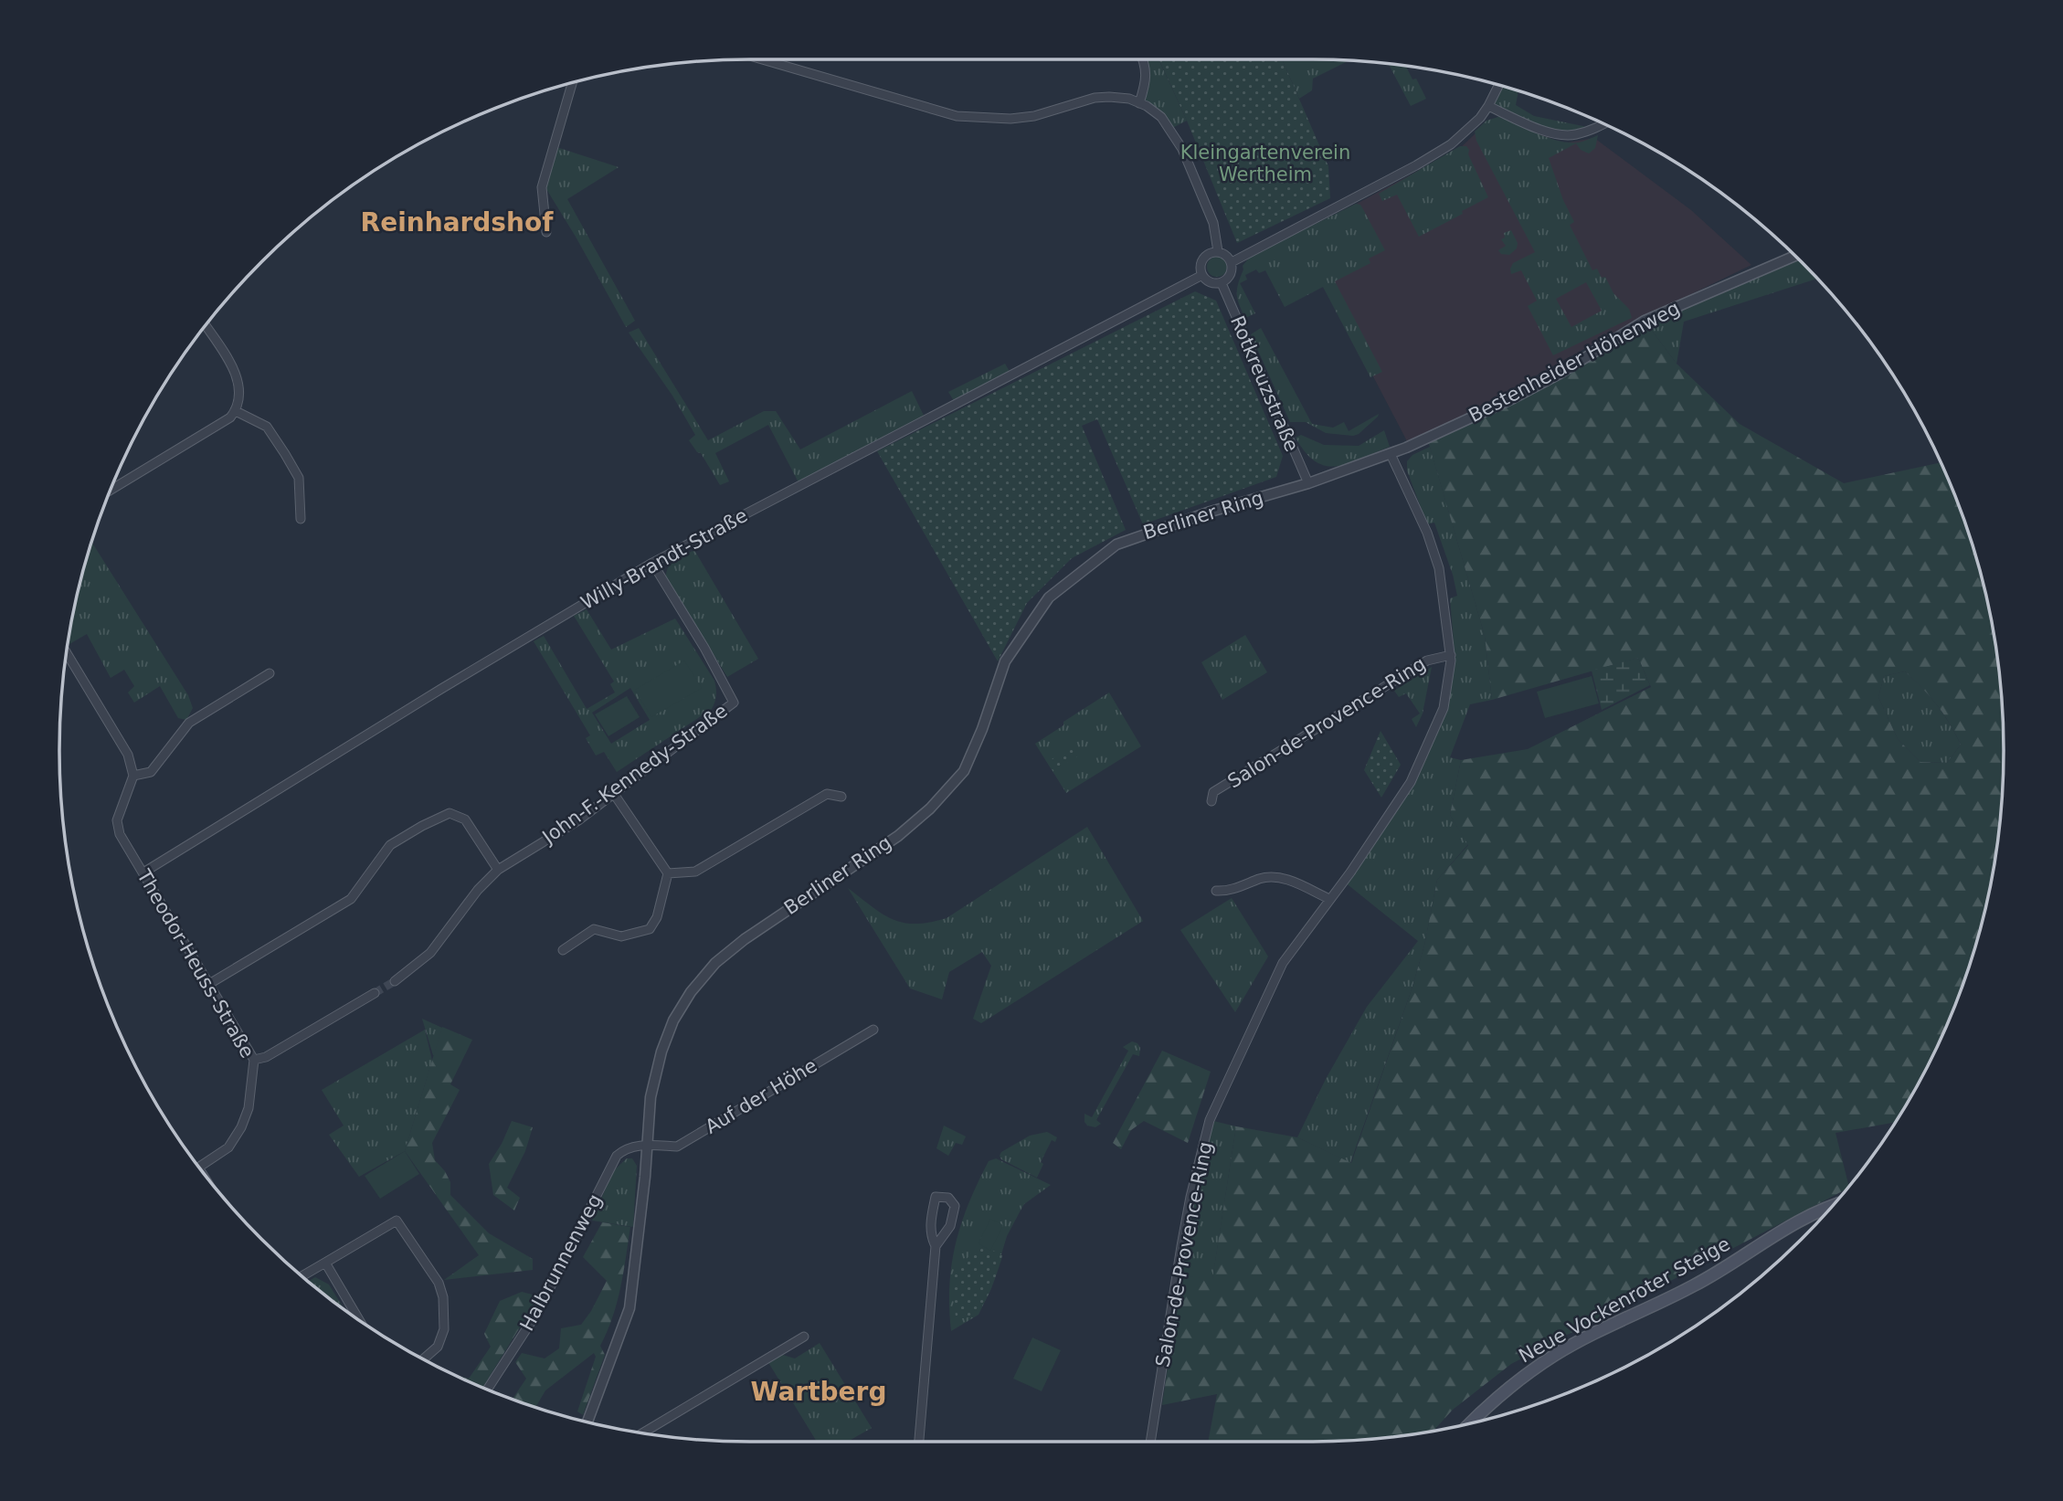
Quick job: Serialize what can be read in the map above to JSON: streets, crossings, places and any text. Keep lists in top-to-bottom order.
{
  "streets": {
    "main road": ["Neue Vockenroter Steige"],
    "street": [
      "Bestenheider Höhenweg",
      "Rotkreuzstraße",
      "Berliner Ring",
      "Willy-Brandt-Straße",
      "Salon-de-Provence-Ring",
      "John-F.-Kennedy-Straße",
      "Theodor-Heuss-Straße",
      "Auf der Höhe",
      "Halbrunnenweg"
    ]
  },
  "crossings": [
    ["Bestenheider Höhenweg", "Rotkreuzstraße"],
    ["Bestenheider Höhenweg", "Berliner Ring"],
    ["Bestenheider Höhenweg", "Salon-de-Provence-Ring"],
    ["Rotkreuzstraße", "Berliner Ring"],
    ["Rotkreuzstraße", "Willy-Brandt-Straße"],
    ["Berliner Ring", "Auf der Höhe"],
    ["Berliner Ring", "Halbrunnenweg"],
    ["Willy-Brandt-Straße", "John-F.-Kennedy-Straße"],
    ["Willy-Brandt-Straße", "Theodor-Heuss-Straße"],
    ["Auf der Höhe", "Halbrunnenweg"]
  ],
  "districts": ["Reinhardshof", "Wartberg"],
  "parks": ["Kleingartenverein Wertheim"]
}
